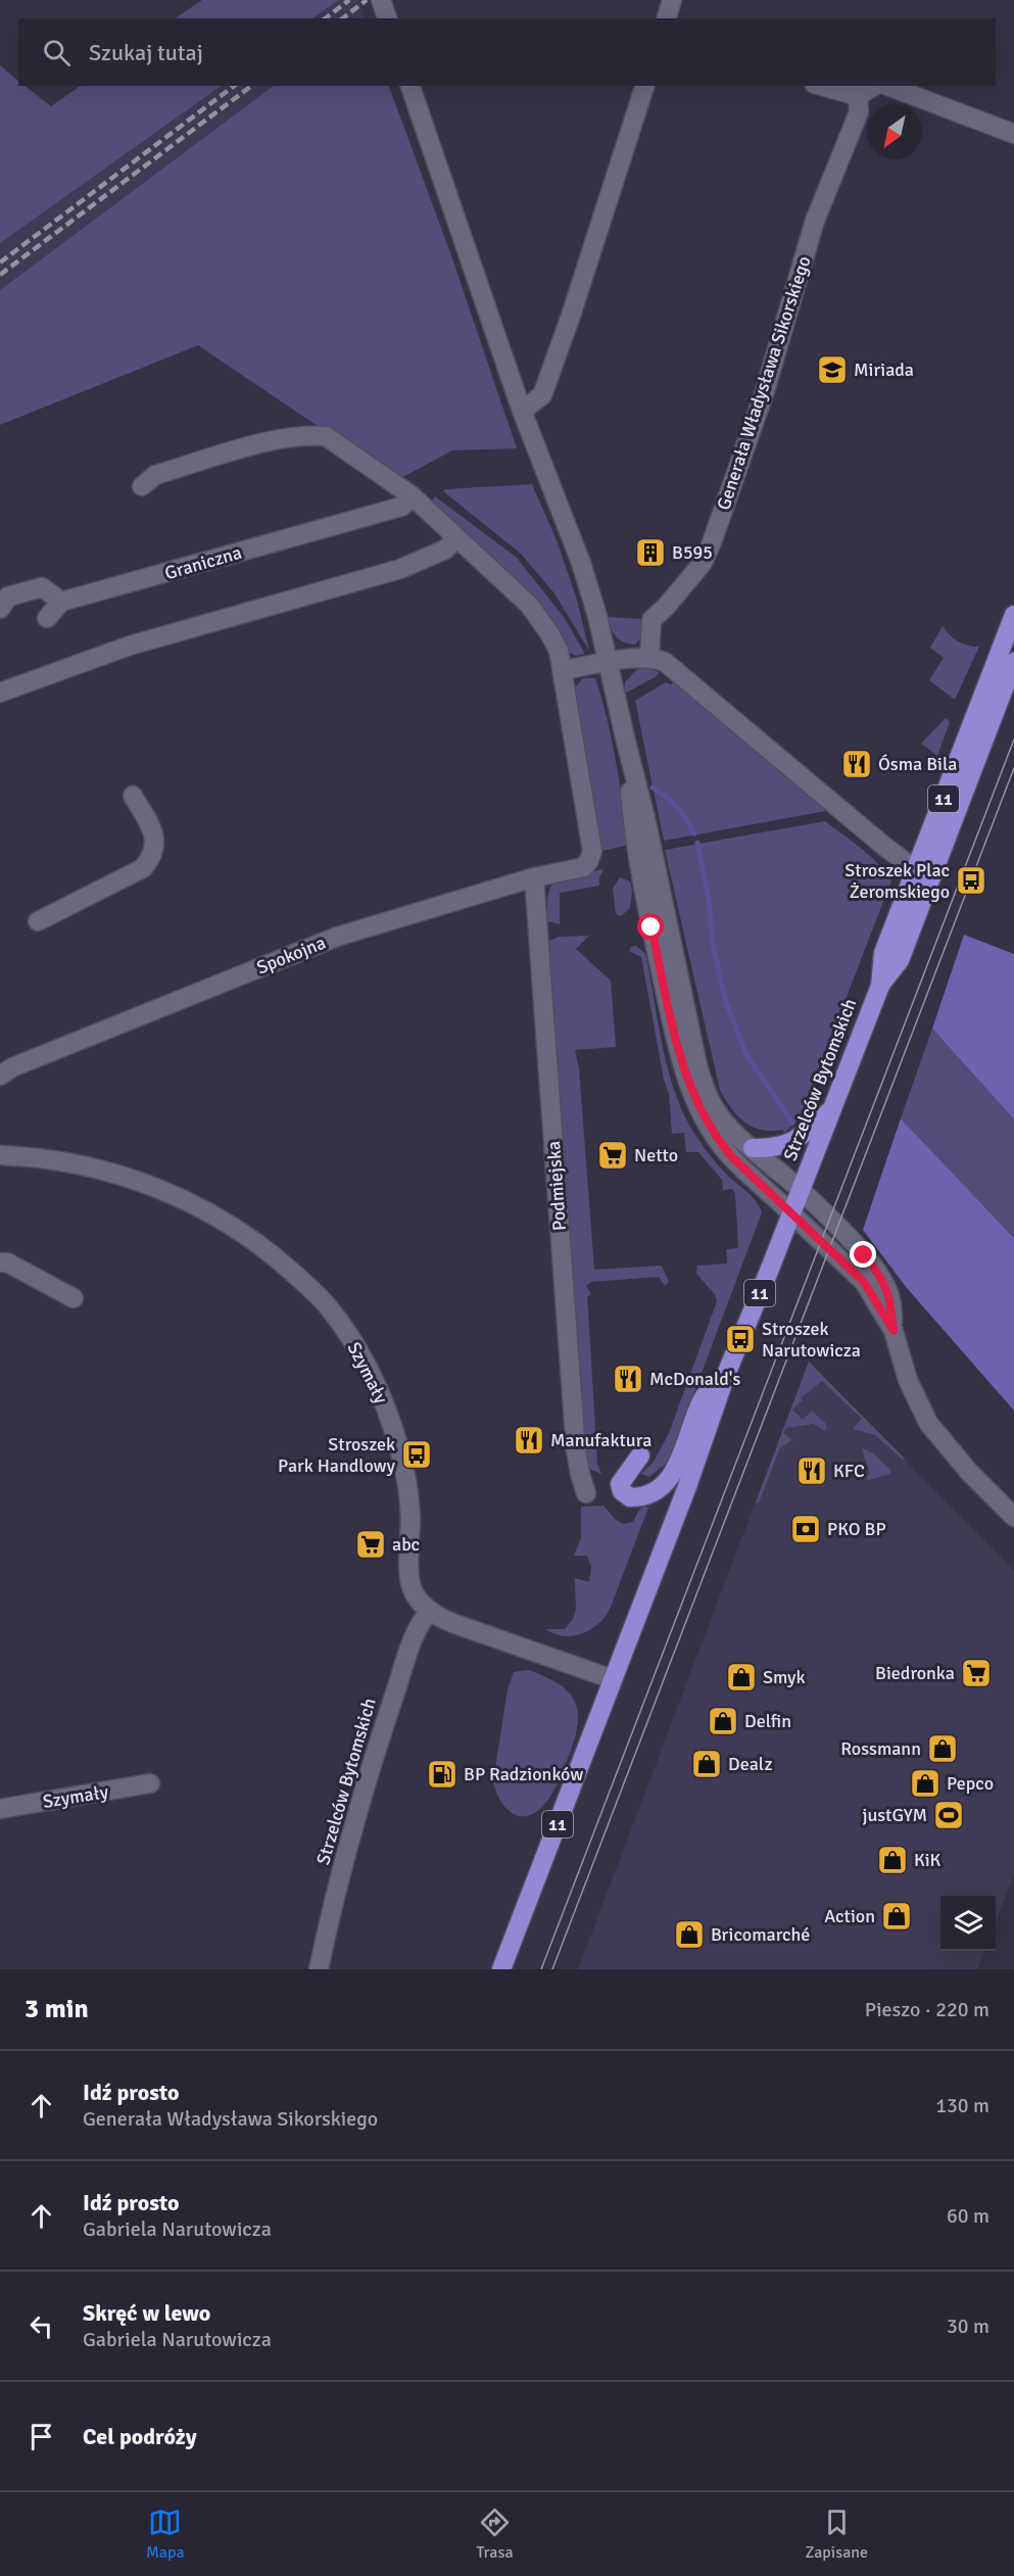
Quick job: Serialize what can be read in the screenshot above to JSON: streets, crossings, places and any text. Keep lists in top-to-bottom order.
{
  "streets": {
    "highway": ["11", "Strzelców Bytomskich"],
    "street": [
      "Generała Władysława Sikorskiego",
      "Graniczna",
      "Spokojna",
      "Podmiejska",
      "Szymały"
    ]
  },
  "crossings": [
    ["11", "Strzelców Bytomskich"],
    ["11", "Szymały"],
    ["Spokojna", "Podmiejska"],
    ["Strzelców Bytomskich", "Szymały"]
  ],
  "places": {
    "school or university": ["Miriada"],
    "building": ["B595"],
    "restaurant": [
      "Ósma Bila",
      "McDonald's",
      "Manufaktura",
      "KFC"
    ],
    "bus stop": ["Stroszek Plac Żeromskiego", "Stroszek Narutowicza", "Stroszek Park Handlowy"],
    "supermarket": ["Netto", "abc", "Biedronka"],
    "bank": ["PKO BP"],
    "shop": [
      "Smyk",
      "Delfin",
      "Rossmann",
      "Dealz",
      "Pepco",
      "KiK",
      "Action",
      "Bricomarché"
    ],
    "fuel station": ["BP Radzionków"],
    "sports": ["justGYM"]
  },
  "north": "bottom left",
  "page": {
    "search": "Szukaj tutaj",
    "heading": ["3 min", "Pieszo · 220 m"],
    "list": [
      ["Idź prosto", "Generała Władysława Sikorskiego", "130 m"],
      ["Idź prosto", "Gabriela Narutowicza", "60 m"],
      ["Skręć w lewo", "Gabriela Narutowicza", "30 m"],
      "Cel podróży"
    ],
    "nav": ["Mapa", "Trasa", "Zapisane"]
  }
}
